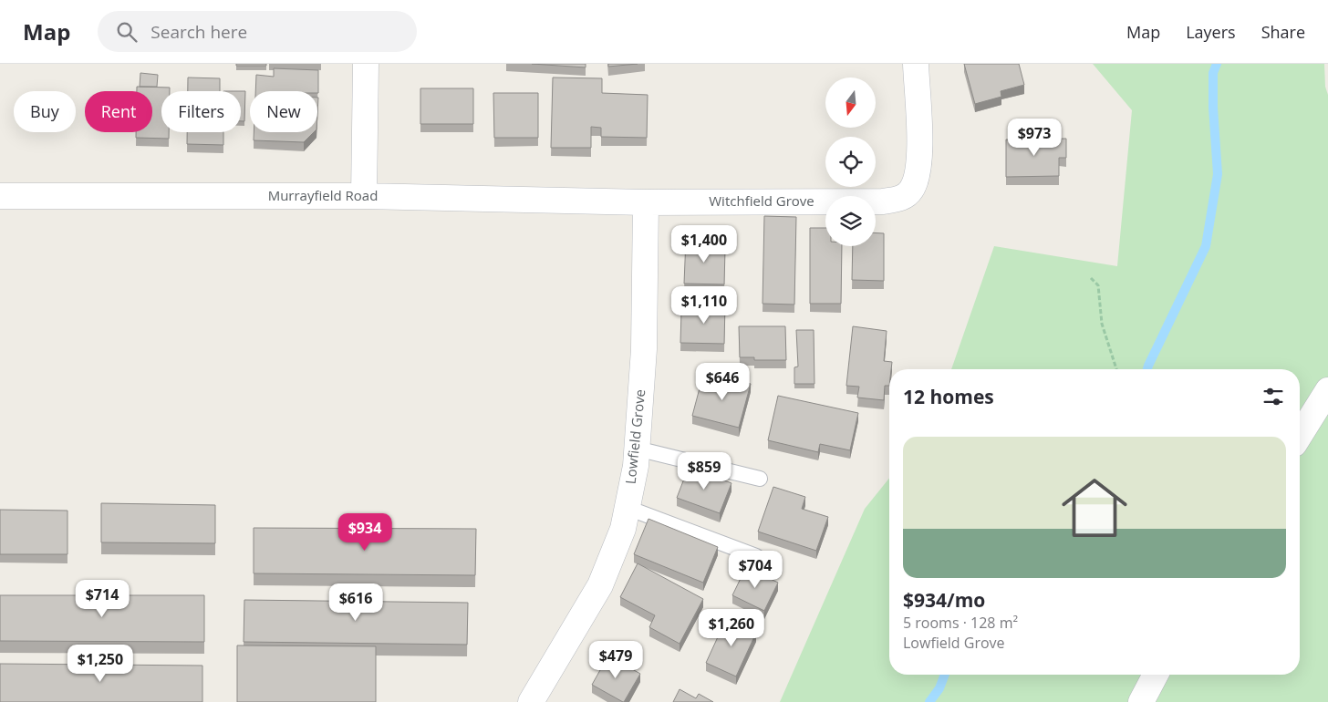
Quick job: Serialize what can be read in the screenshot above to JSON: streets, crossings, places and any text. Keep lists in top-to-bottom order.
{
  "streets": {
    "street": ["Murrayfield Road", "Witchfield Grove", "Lowfield Grove"]
  },
  "crossings": [
    ["Murrayfield Road", "Witchfield Grove"],
    ["Murrayfield Road", "Lowfield Grove"],
    ["Witchfield Grove", "Lowfield Grove"]
  ],
  "north": "bottom",
  "page": {
    "header": "Map",
    "search": "Search here",
    "nav": ["Map", "Layers", "Share"],
    "chip": [
      "Buy",
      "Rent",
      "Filters",
      "New"
    ],
    "price": [
      "$973",
      "$1,400",
      "$1,110",
      "$646",
      "$859",
      "$934",
      "$704",
      "$714",
      "$616",
      "$1,260",
      "$479",
      "$1,250"
    ],
    "heading": "12 homes",
    "list": [
      {
        "name": "$934/mo",
        "note": "5 rooms · 128 m² · Lowfield Grove"
      }
    ]
  }
}
